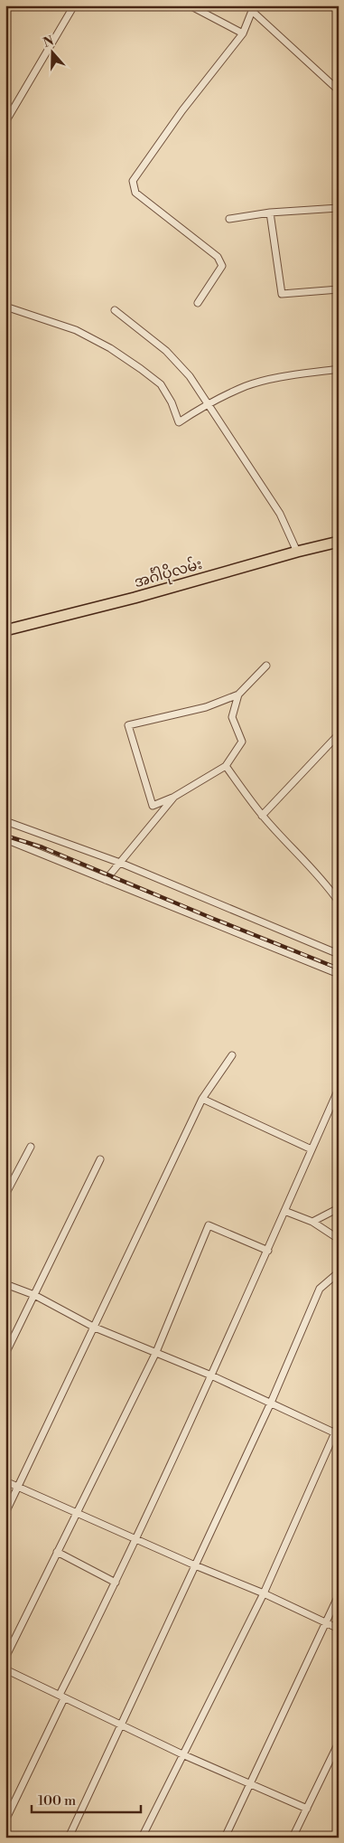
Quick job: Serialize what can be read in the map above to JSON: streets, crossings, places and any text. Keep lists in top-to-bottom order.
{
  "streets": {
    "main road": ["အင်္ဂါပိုလမ်း"]
  },
  "scale_bar": "100 m",
  "north": "top"
}
